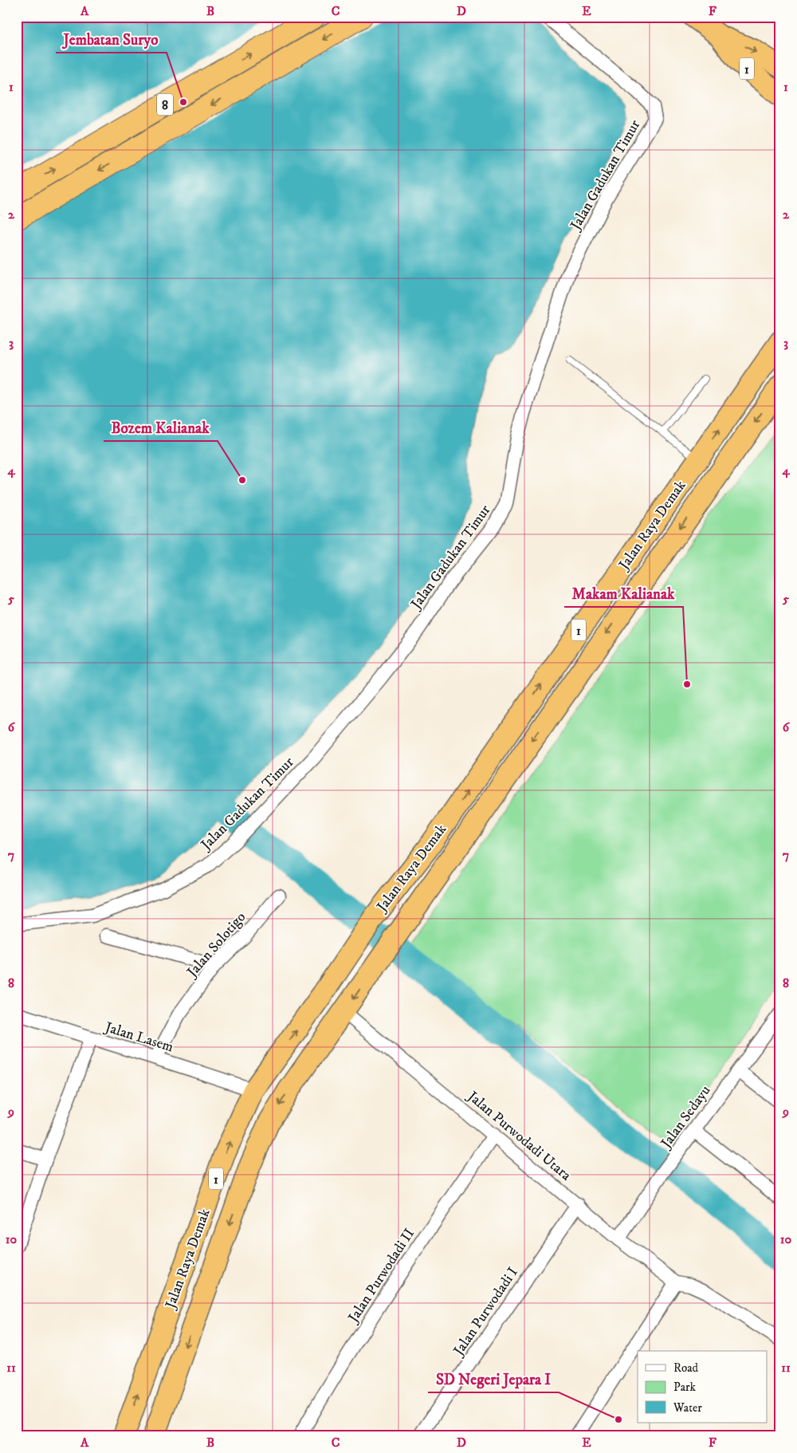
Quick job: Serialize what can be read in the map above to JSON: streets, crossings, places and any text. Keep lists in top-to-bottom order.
{
  "streets": {
    "highway": ["1", "8", "Jalan Raya Demak"],
    "street": [
      "Jalan Gadukan Timur",
      "Jalan Solotigo",
      "Jalan Lasem",
      "Jalan Sedayu",
      "Jalan Purwodadi Utara",
      "Jalan Purwodadi II",
      "Jalan Purwodadi I"
    ]
  },
  "crossings": [
    ["Jalan Raya Demak", "Jalan Lasem"],
    ["Jalan Raya Demak", "Jalan Purwodadi Utara"],
    ["Jalan Solotigo", "Jalan Lasem"],
    ["Jalan Sedayu", "Jalan Purwodadi Utara"],
    ["Jalan Purwodadi Utara", "Jalan Purwodadi II"],
    ["Jalan Purwodadi Utara", "Jalan Purwodadi I"]
  ],
  "places": [
    "Jembatan Suryo",
    "Bozem Kalianak",
    "Makam Kalianak",
    "SD Negeri Jepara I"
  ],
  "legend": ["Road", "Park", "Water"],
  "grid": {
    "columns": [
      "A",
      "B",
      "C",
      "D",
      "E",
      "F"
    ],
    "rows": [
      "1",
      "2",
      "3",
      "4",
      "5",
      "6",
      "7",
      "8",
      "9",
      "10",
      "11"
    ]
  }
}
